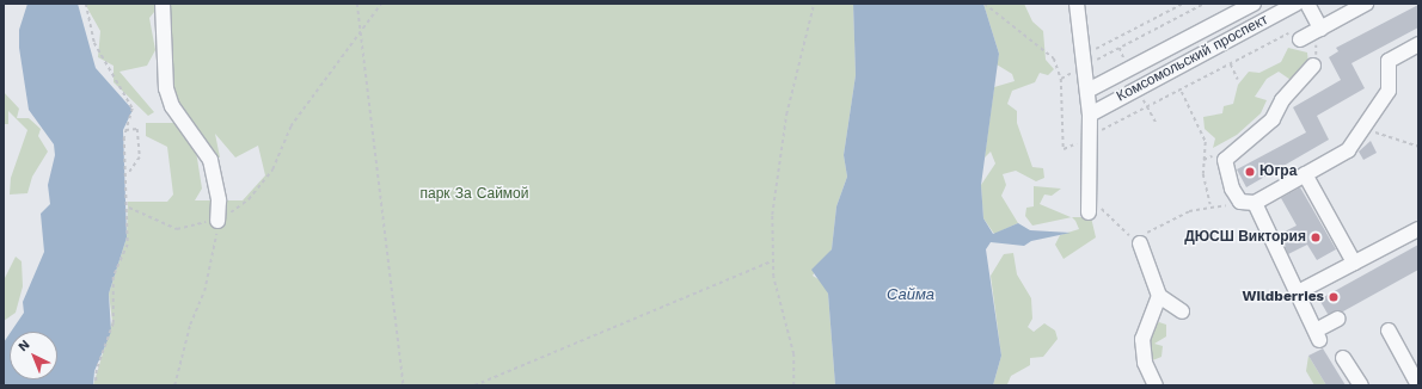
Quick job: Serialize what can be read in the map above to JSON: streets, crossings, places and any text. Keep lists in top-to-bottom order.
{
  "streets": {
    "street": ["Комсомольский проспект"]
  },
  "water": ["Сайма"],
  "parks": ["парк За Саймой"],
  "places": ["Югра", "ДЮСШ Виктория", "Wildberries"],
  "north": "top left"
}
